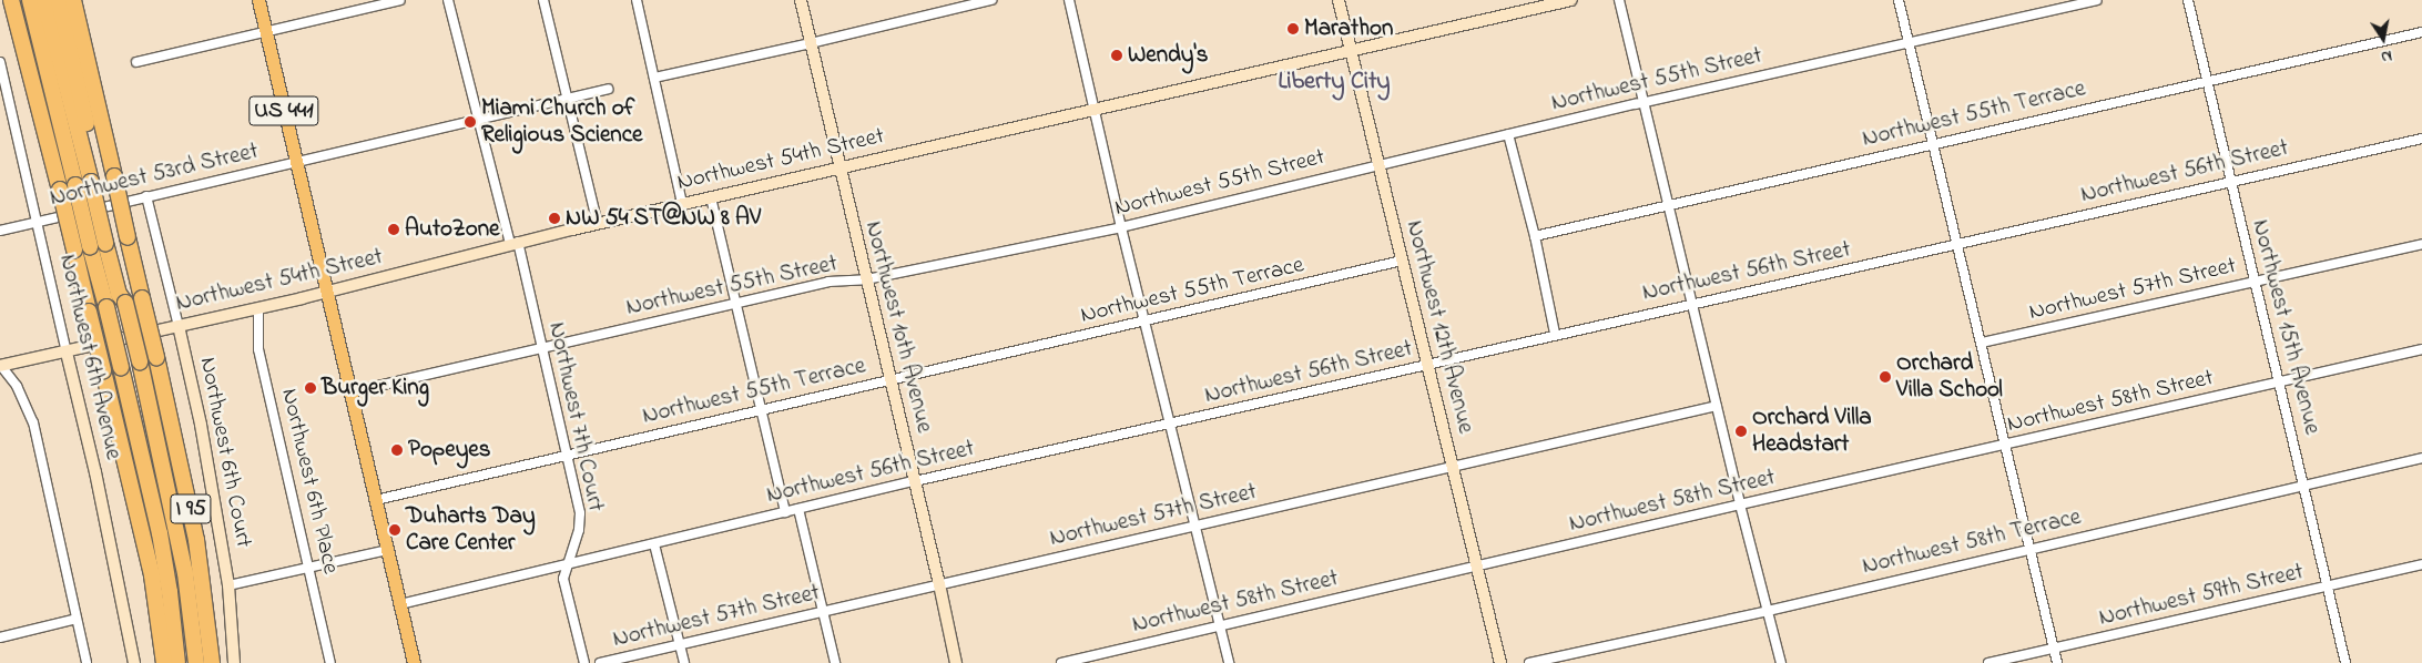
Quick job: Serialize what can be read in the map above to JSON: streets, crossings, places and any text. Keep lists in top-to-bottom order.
{
  "streets": {
    "highway": ["I 95"],
    "main road": [
      "US 441",
      "Northwest 54th Street",
      "Northwest 10th Avenue",
      "Northwest 12th Avenue",
      "Northwest 6th Avenue",
      "Northwest 6th Court"
    ],
    "street": [
      "Northwest 55th Street",
      "Northwest 55th Terrace",
      "Northwest 56th Street",
      "Northwest 53rd Street",
      "Northwest 57th Street",
      "Northwest 15th Avenue",
      "Northwest 58th Street",
      "Northwest 7th Court",
      "Northwest 6th Place",
      "Northwest 58th Terrace",
      "Northwest 59th Street"
    ]
  },
  "crossings": [
    ["Northwest 55th Street", "US 441"],
    ["Northwest 55th Street", "Northwest 10th Avenue"],
    ["Northwest 55th Street", "Northwest 12th Avenue"],
    ["Northwest 55th Street", "Northwest 7th Court"],
    ["US 441", "Northwest 55th Terrace"],
    ["US 441", "Northwest 54th Street"],
    ["US 441", "Northwest 56th Street"],
    ["US 441", "Northwest 53rd Street"],
    ["Northwest 55th Terrace", "Northwest 10th Avenue"],
    ["Northwest 55th Terrace", "Northwest 12th Avenue"],
    ["Northwest 55th Terrace", "Northwest 15th Avenue"],
    ["Northwest 55th Terrace", "Northwest 7th Court"],
    ["Northwest 54th Street", "Northwest 10th Avenue"],
    ["Northwest 54th Street", "Northwest 12th Avenue"],
    ["Northwest 54th Street", "Northwest 6th Avenue"],
    ["Northwest 54th Street", "Northwest 7th Court"],
    ["Northwest 54th Street", "Northwest 6th Court"],
    ["Northwest 54th Street", "Northwest 6th Place"],
    ["Northwest 56th Street", "Northwest 10th Avenue"],
    ["Northwest 56th Street", "Northwest 12th Avenue"],
    ["Northwest 56th Street", "Northwest 15th Avenue"],
    ["Northwest 56th Street", "Northwest 7th Court"],
    ["Northwest 53rd Street", "Northwest 6th Avenue"],
    ["Northwest 53rd Street", "Northwest 7th Court"],
    ["Northwest 57th Street", "Northwest 10th Avenue"],
    ["Northwest 57th Street", "Northwest 12th Avenue"],
    ["Northwest 57th Street", "Northwest 15th Avenue"],
    ["Northwest 12th Avenue", "Northwest 58th Street"],
    ["Northwest 15th Avenue", "Northwest 58th Street"],
    ["Northwest 15th Avenue", "Northwest 58th Terrace"],
    ["Northwest 15th Avenue", "Northwest 59th Street"]
  ],
  "districts": ["Liberty City"],
  "places": [
    "Marathon",
    "Wendy's",
    "Miami Church of Religious Science",
    "NW 54 ST@NW 8 AV",
    "AutoZone",
    "Orchard Villa School",
    "Burger King",
    "Orchard Villa Headstart",
    "Popeyes",
    "Duharts Day Care Center"
  ],
  "north": "bottom"
}
